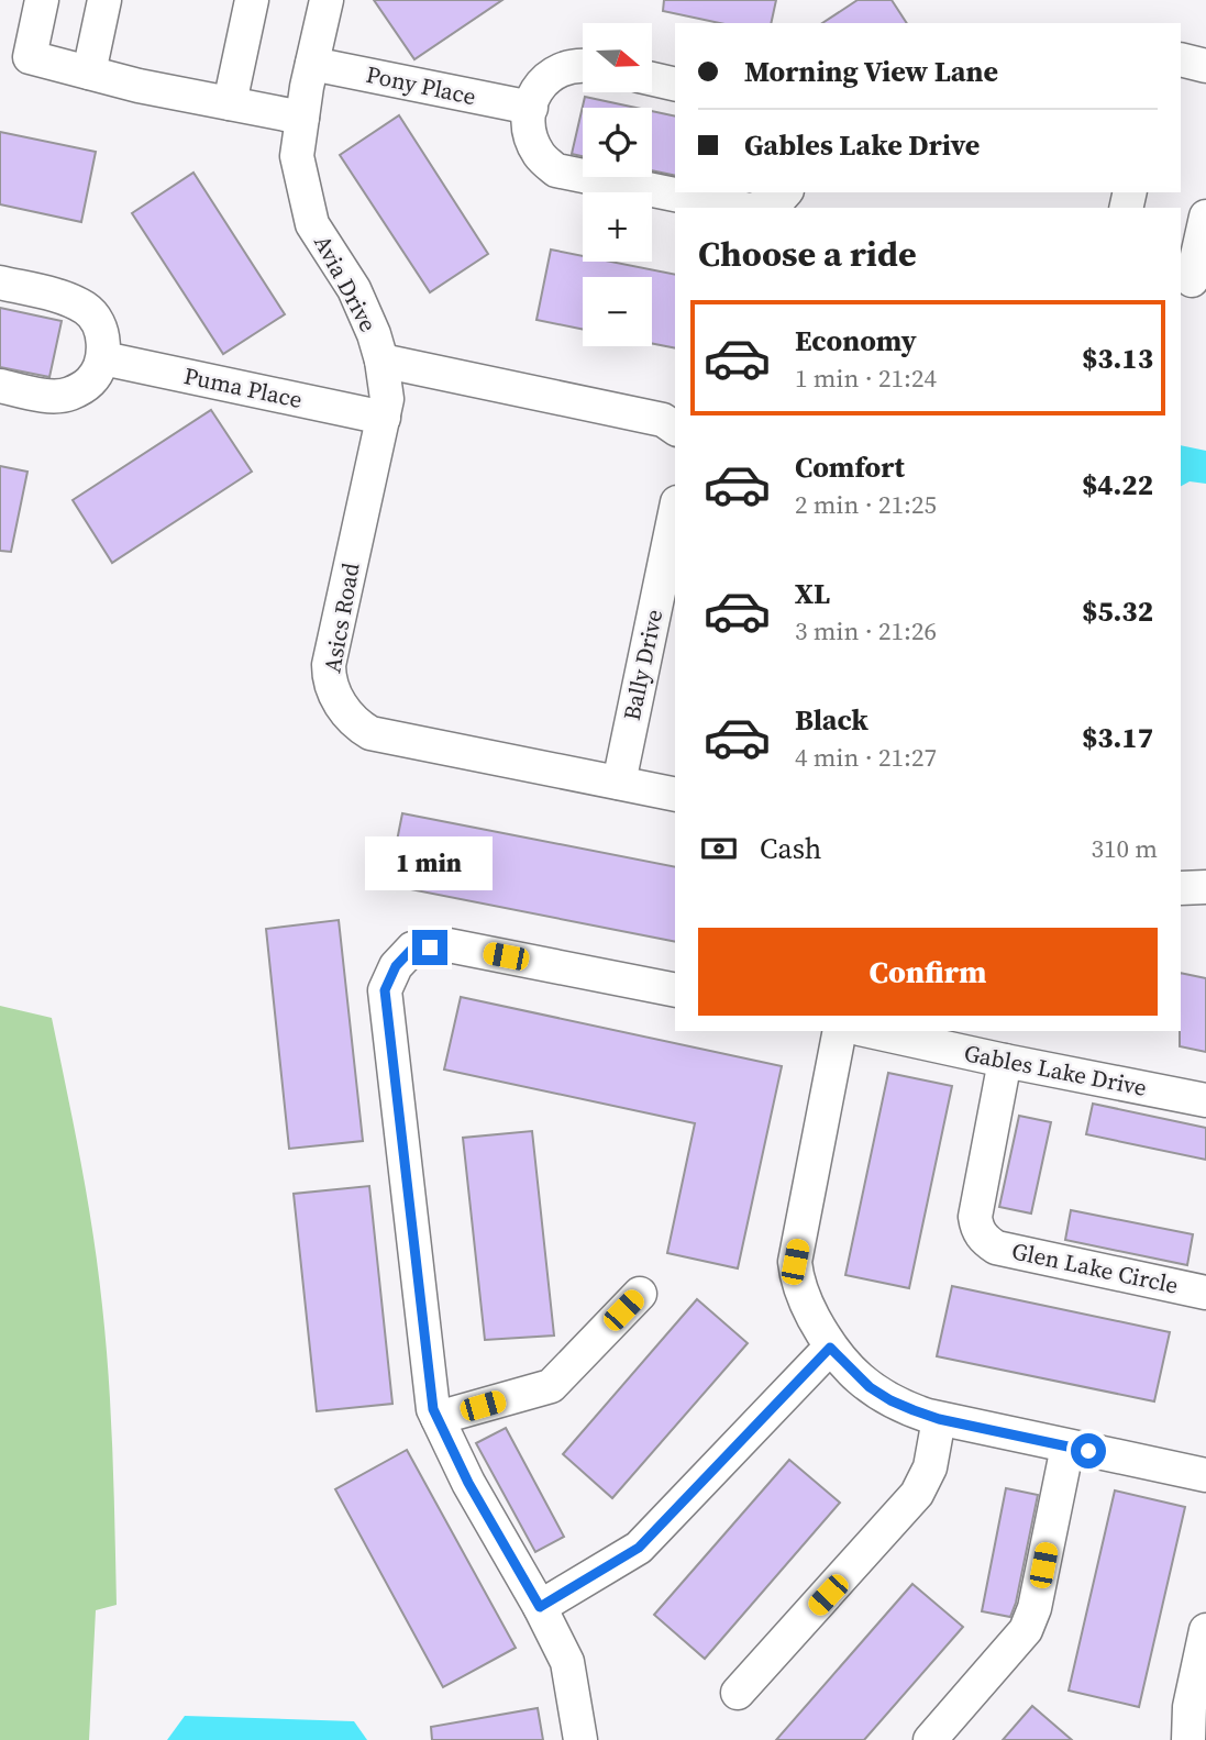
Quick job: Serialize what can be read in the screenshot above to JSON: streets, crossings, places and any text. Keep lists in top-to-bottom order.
{
  "streets": {
    "street": [
      "Pony Place",
      "Avia Drive",
      "Puma Place",
      "Asics Road",
      "Bally Drive",
      "Gables Lake Drive",
      "Glen Lake Circle"
    ]
  },
  "crossings": [
    ["Pony Place", "Avia Drive"],
    ["Avia Drive", "Asics Road"],
    ["Puma Place", "Asics Road"],
    ["Asics Road", "Bally Drive"],
    ["Gables Lake Drive", "Glen Lake Circle"]
  ],
  "north": "right",
  "page": {
    "map_buttons": ["+", "−"],
    "banner": ["Morning View Lane", "Gables Lake Drive"],
    "heading": "Choose a ride",
    "list": [
      {
        "name": "Economy",
        "note": "1 min · 21:24",
        "value": "$3.13"
      },
      {
        "name": "Comfort",
        "note": "2 min · 21:25",
        "value": "$4.22"
      },
      {
        "name": "XL",
        "note": "3 min · 21:26",
        "value": "$5.32"
      },
      {
        "name": "Black",
        "note": "4 min · 21:27",
        "value": "$3.17"
      }
    ],
    "pay": ["Cash", "310 m"],
    "bubble": "1 min",
    "buttons": "Confirm"
  }
}
